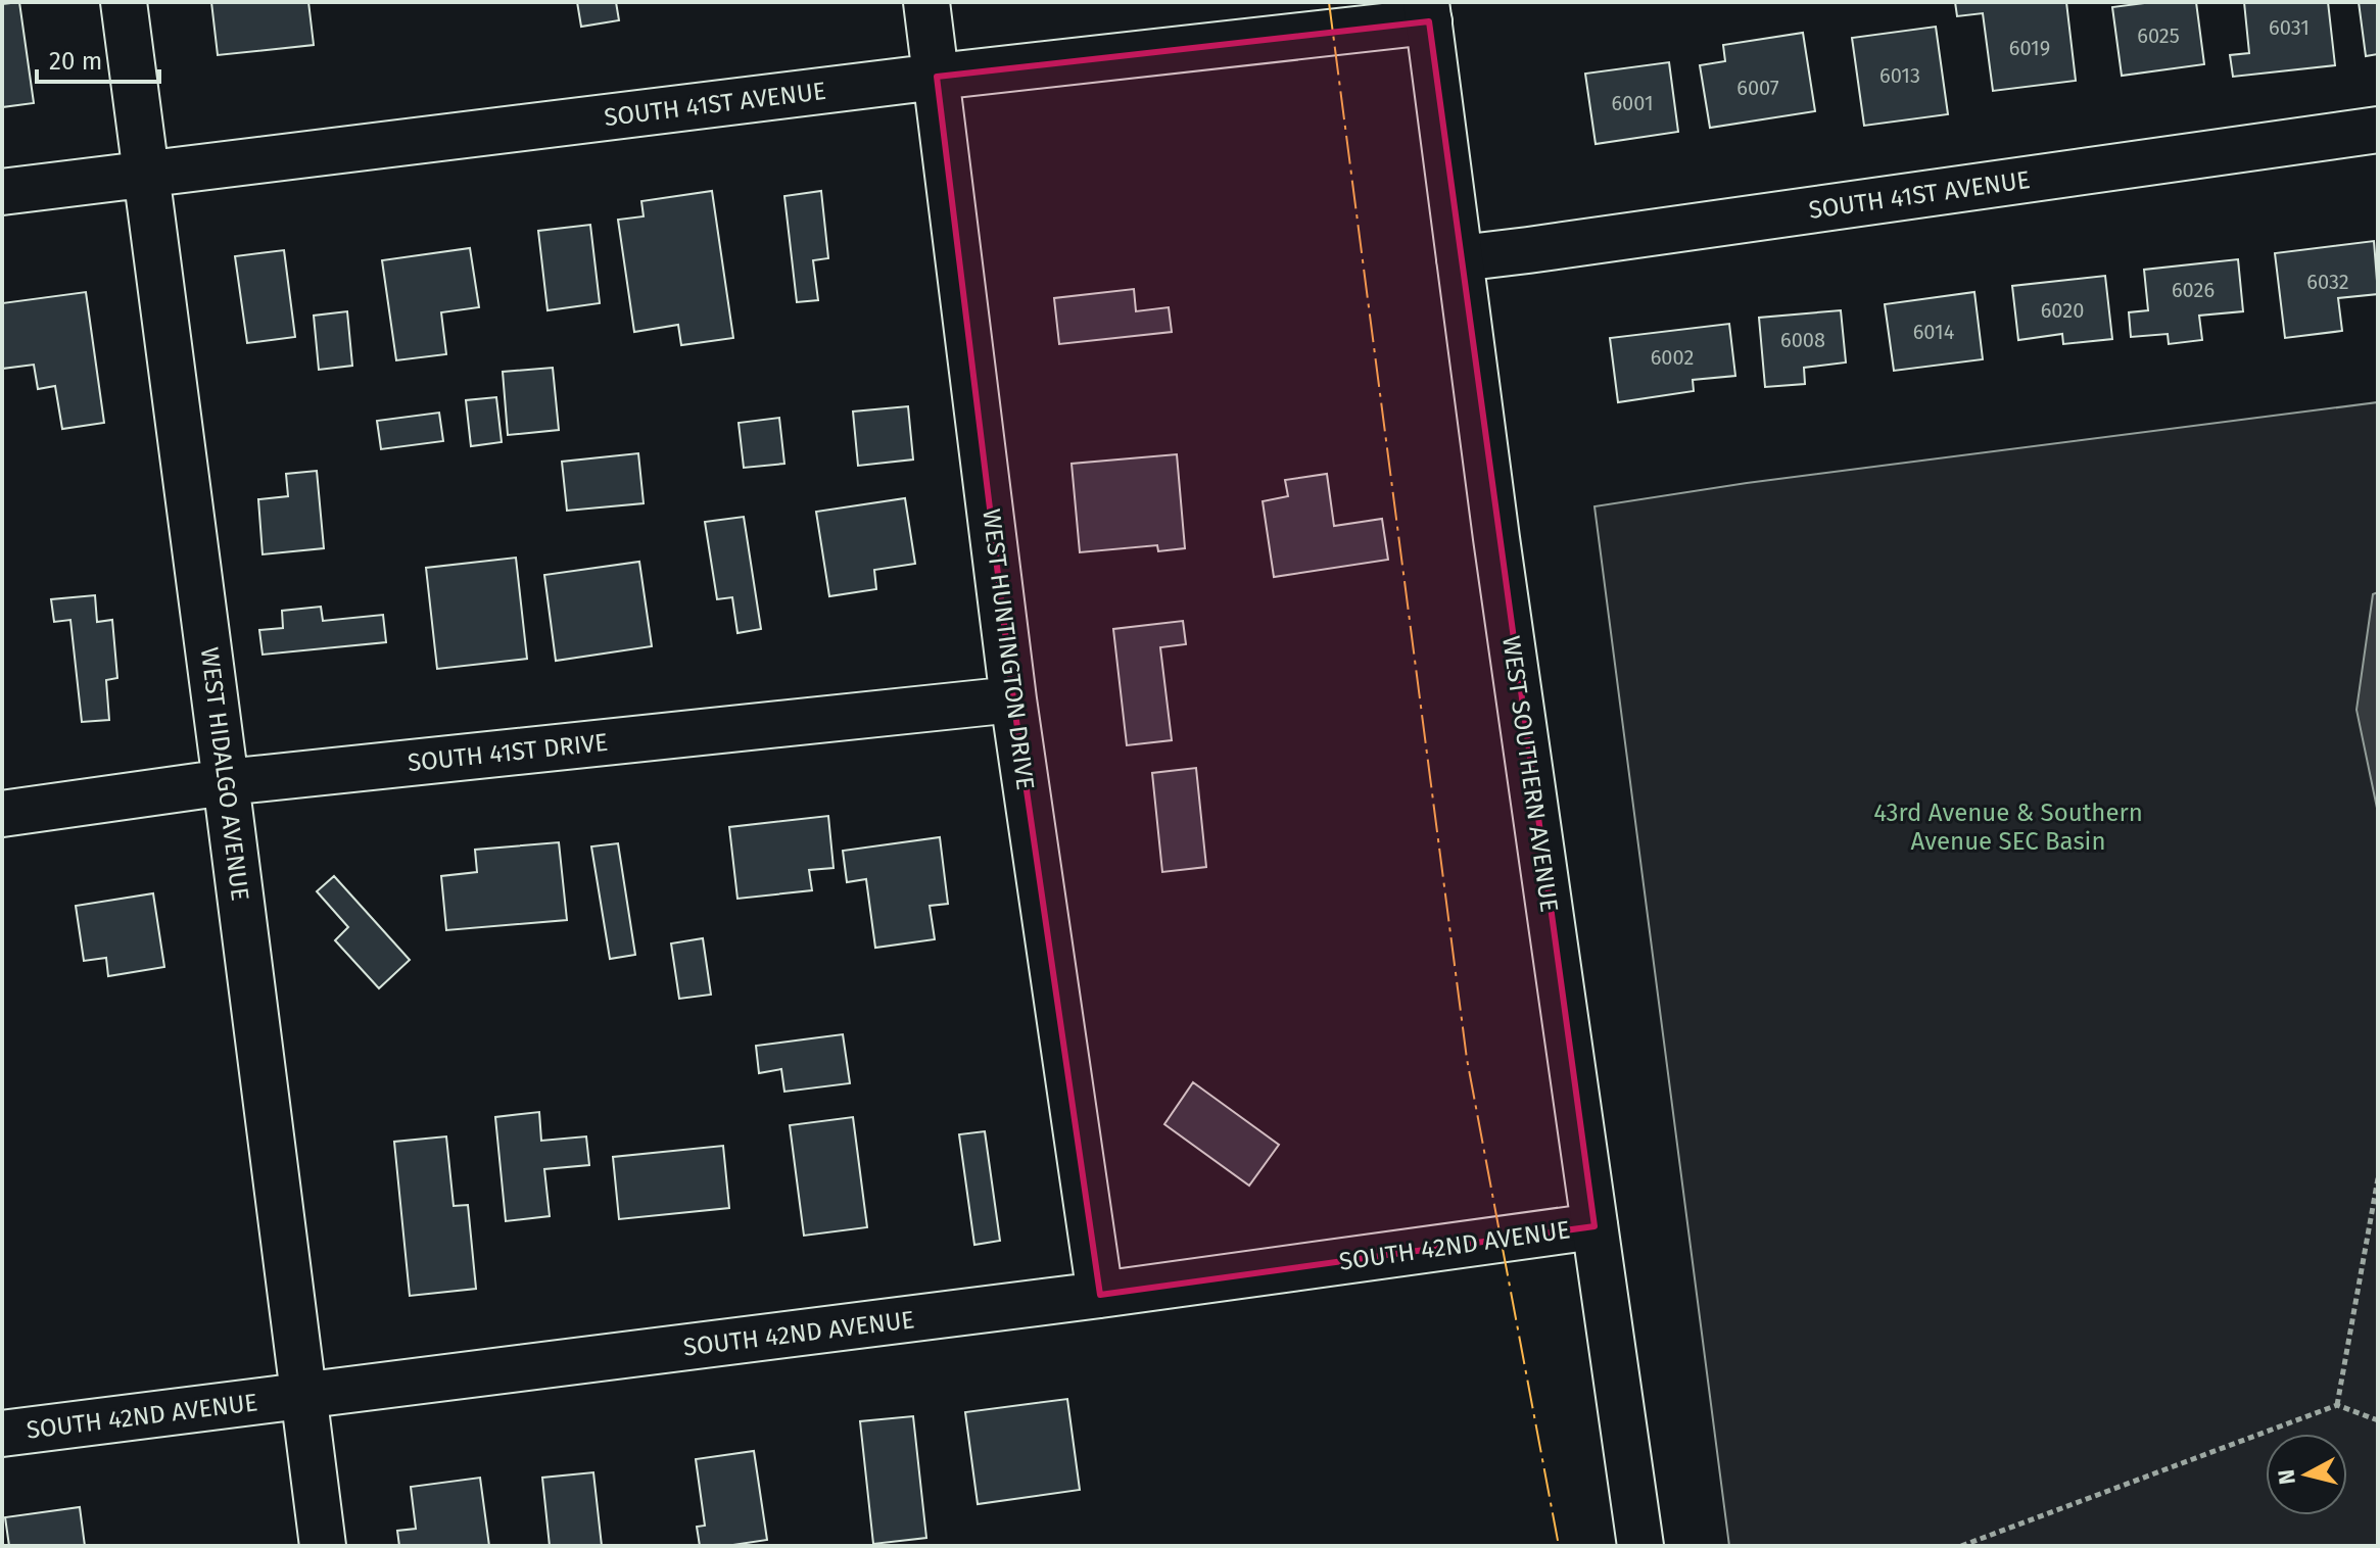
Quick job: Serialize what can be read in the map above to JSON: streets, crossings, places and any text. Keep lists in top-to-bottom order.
{
  "streets": {
    "street": [
      "SOUTH 41ST AVENUE",
      "WEST HUNTINGTON DRIVE",
      "SOUTH 41ST DRIVE",
      "WEST HIDALGO AVENUE",
      "WEST SOUTHERN AVENUE",
      "SOUTH 42ND AVENUE"
    ]
  },
  "crossings": [
    ["SOUTH 41ST AVENUE", "WEST HUNTINGTON DRIVE"],
    ["SOUTH 41ST AVENUE", "WEST HIDALGO AVENUE"],
    ["SOUTH 41ST AVENUE", "WEST SOUTHERN AVENUE"],
    ["WEST HUNTINGTON DRIVE", "SOUTH 41ST DRIVE"],
    ["WEST HUNTINGTON DRIVE", "SOUTH 42ND AVENUE"],
    ["SOUTH 41ST DRIVE", "WEST HIDALGO AVENUE"],
    ["WEST HIDALGO AVENUE", "SOUTH 42ND AVENUE"],
    ["WEST SOUTHERN AVENUE", "SOUTH 42ND AVENUE"]
  ],
  "parks": ["43rd Avenue & Southern Avenue SEC Basin"],
  "house_numbers": [
    "6031",
    "6025",
    "6019",
    "6013",
    "6007",
    "6001",
    "6032",
    "6026",
    "6020",
    "6014",
    "6008",
    "6002"
  ],
  "scale_bar": "20 m",
  "north": "left"
}
